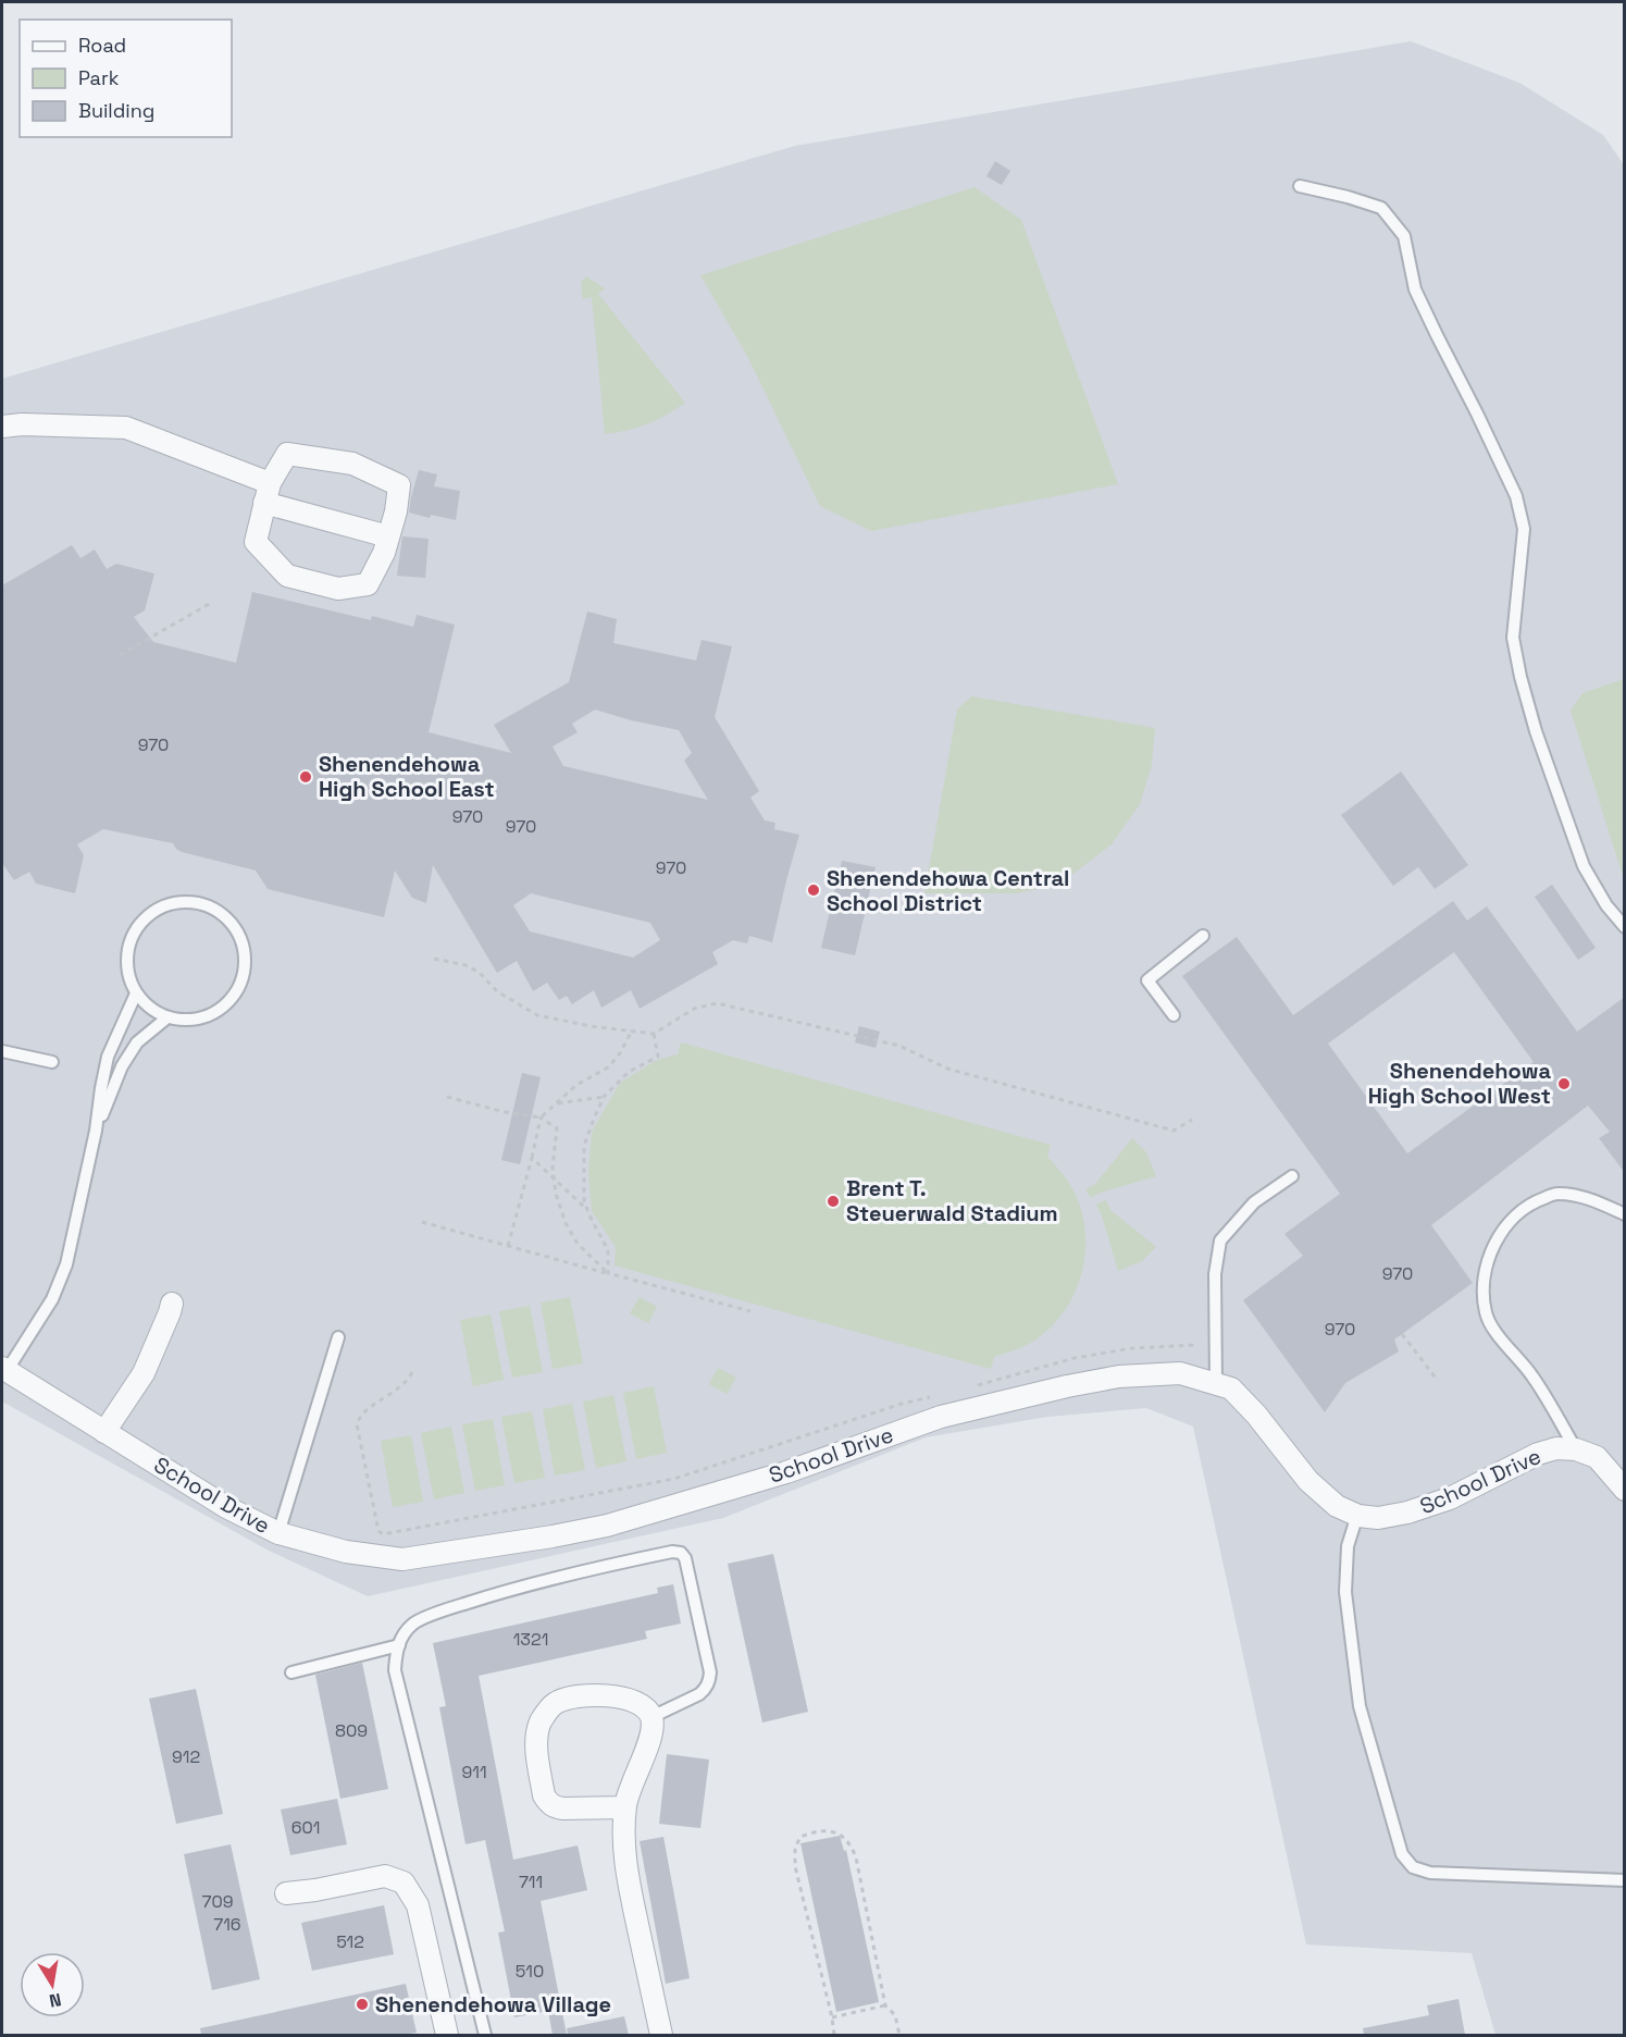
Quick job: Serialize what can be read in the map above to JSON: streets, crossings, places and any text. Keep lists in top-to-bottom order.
{
  "streets": {
    "street": ["School Drive"]
  },
  "places": [
    "Shenendehowa High School East",
    "Shenendehowa Central School District",
    "Shenendehowa High School West",
    "Brent T. Steuerwald Stadium",
    "Shenendehowa Village"
  ],
  "house_numbers": [
    "970",
    "970",
    "970",
    "970",
    "970",
    "970",
    "1321",
    "809",
    "912",
    "911",
    "601",
    "711",
    "709",
    "716",
    "512",
    "510"
  ],
  "legend": ["Road", "Park", "Building"],
  "north": "bottom"
}
